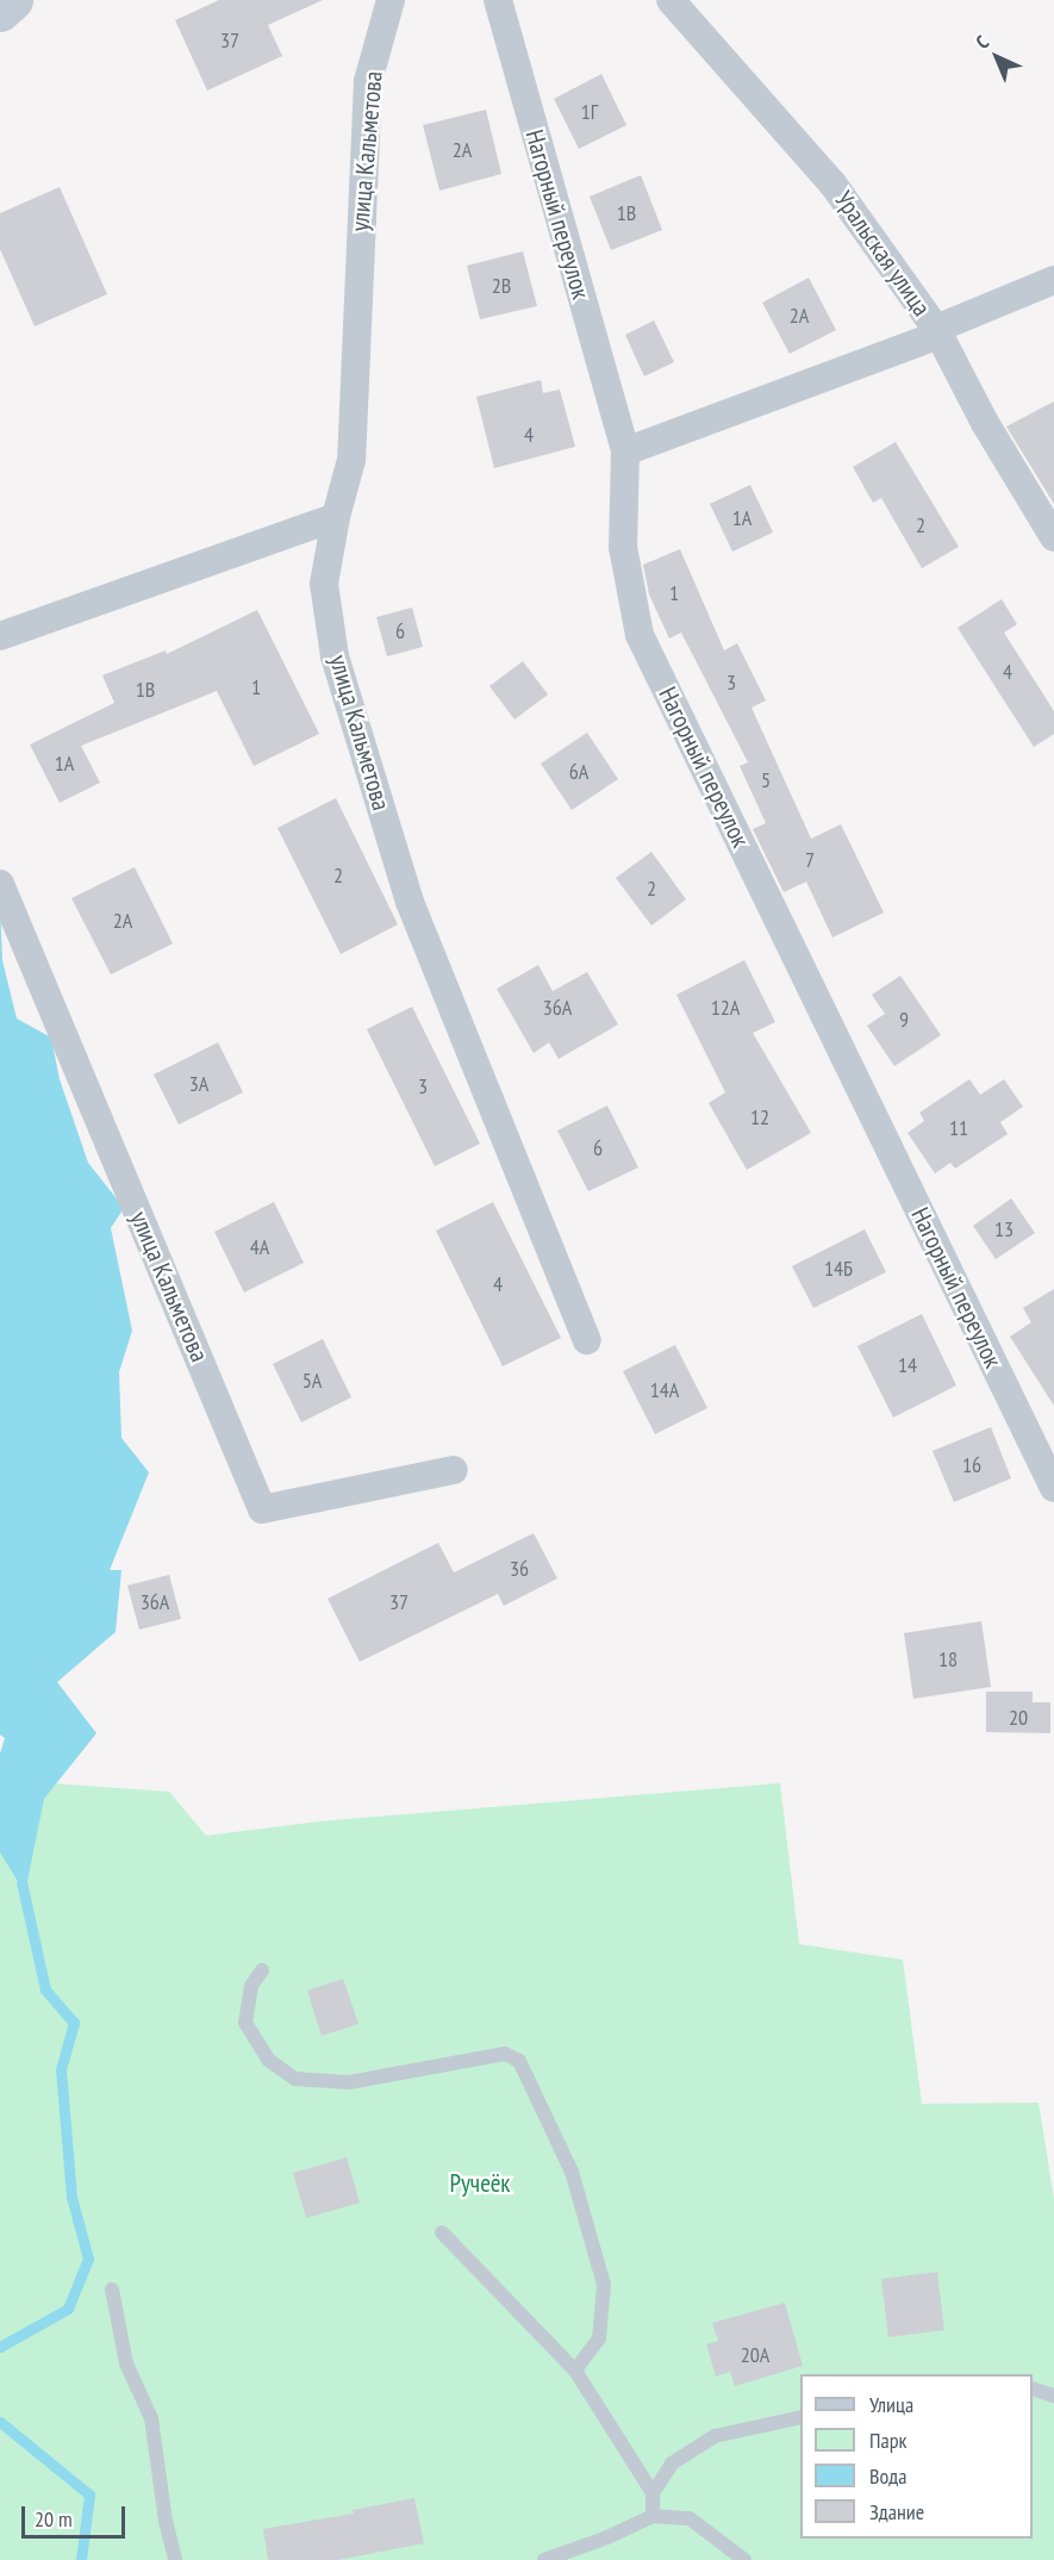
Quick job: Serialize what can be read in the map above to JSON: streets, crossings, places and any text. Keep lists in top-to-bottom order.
{
  "streets": {
    "street": ["улица Кальметова", "Нагорный переулок", "Уральская улица"]
  },
  "parks": ["Ручеёк"],
  "house_numbers": [
    "37",
    "1Г",
    "2А",
    "1В",
    "2В",
    "2А",
    "4",
    "1А",
    "2",
    "1",
    "6",
    "4",
    "3",
    "1",
    "1В",
    "1А",
    "6А",
    "5",
    "7",
    "2",
    "2",
    "2А",
    "36А",
    "12А",
    "9",
    "3А",
    "3",
    "12",
    "11",
    "6",
    "13",
    "4А",
    "14Б",
    "4",
    "14",
    "5А",
    "14А",
    "16",
    "36",
    "36А",
    "37",
    "18",
    "20",
    "20А"
  ],
  "legend": [
    "Улица",
    "Парк",
    "Вода",
    "Здание"
  ],
  "scale_bar": "20 m",
  "north": "top left"
}
